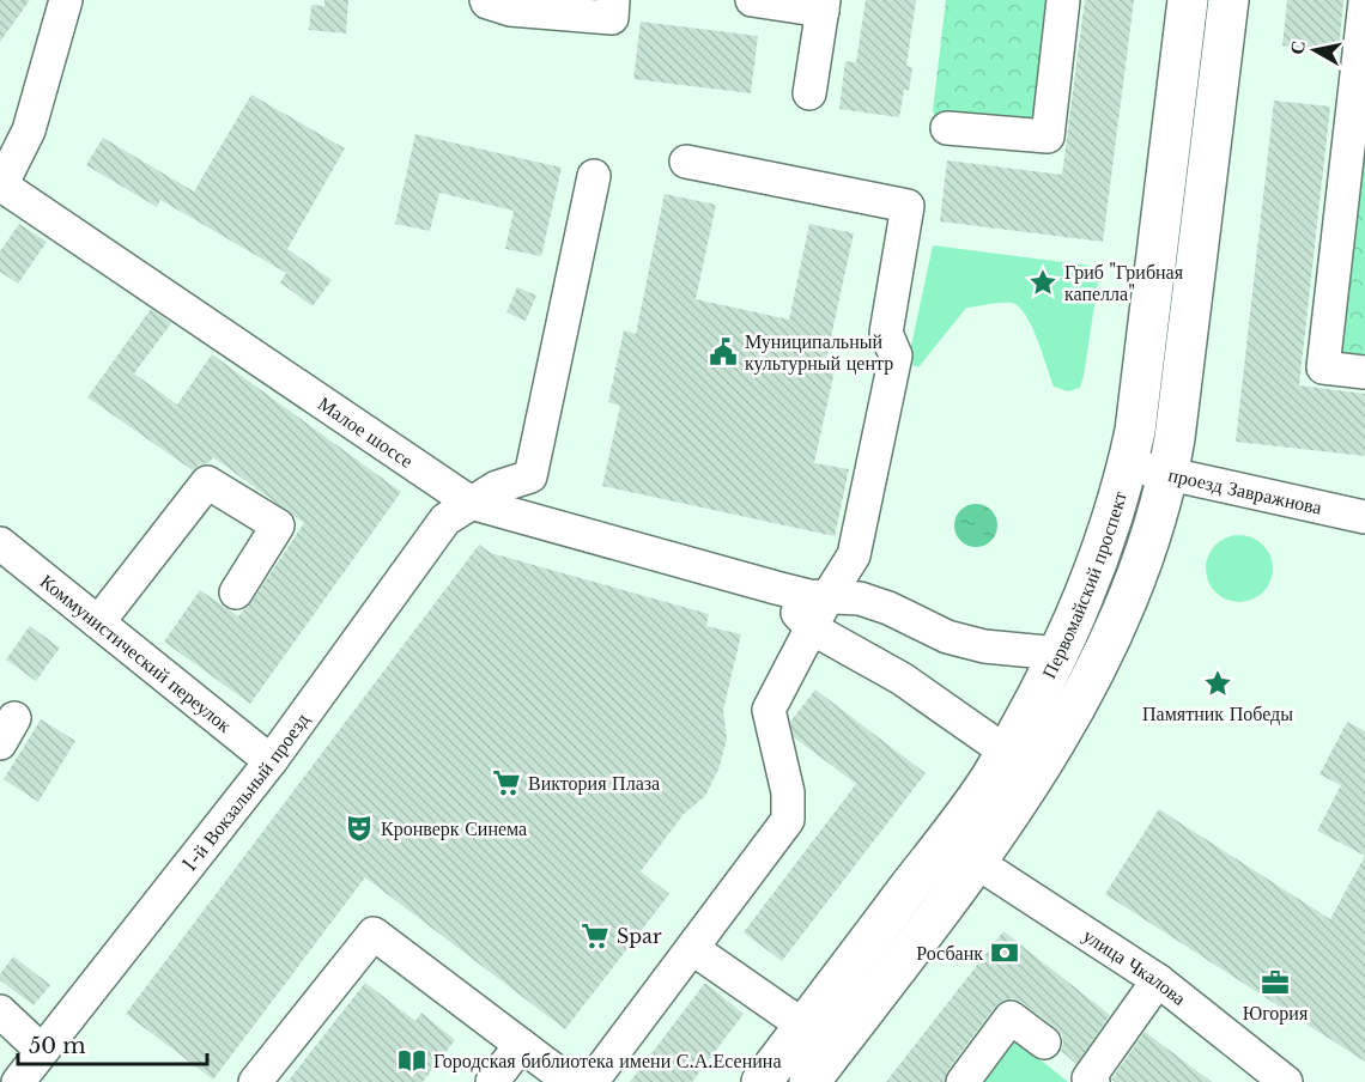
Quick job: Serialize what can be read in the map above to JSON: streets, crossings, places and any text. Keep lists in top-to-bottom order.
{
  "streets": {
    "main road": ["Первомайский проспект"],
    "street": [
      "Малое шоссе",
      "проезд Завражнова",
      "Коммунистический переулок",
      "1-й Вокзальный проезд",
      "улица Чкалова"
    ]
  },
  "crossings": [
    ["Малое шоссе", "Первомайский проспект"],
    ["Малое шоссе", "1-й Вокзальный проезд"],
    ["проезд Завражнова", "Первомайский проспект"],
    ["Первомайский проспект", "улица Чкалова"],
    ["Коммунистический переулок", "1-й Вокзальный проезд"]
  ],
  "places": {
    "place": ["Гриб \"Грибная капелла\"", "Памятник Победы"],
    "public building": ["Муниципальный культурный центр"],
    "supermarket": ["Виктория Плаза", "Spar"],
    "theatre": ["Кронверк Синема"],
    "bank": ["Росбанк"],
    "office": ["Югория"],
    "library": ["Городская библиотека имени С.А.Есенина"]
  },
  "scale_bar": "50 m",
  "north": "left"
}
